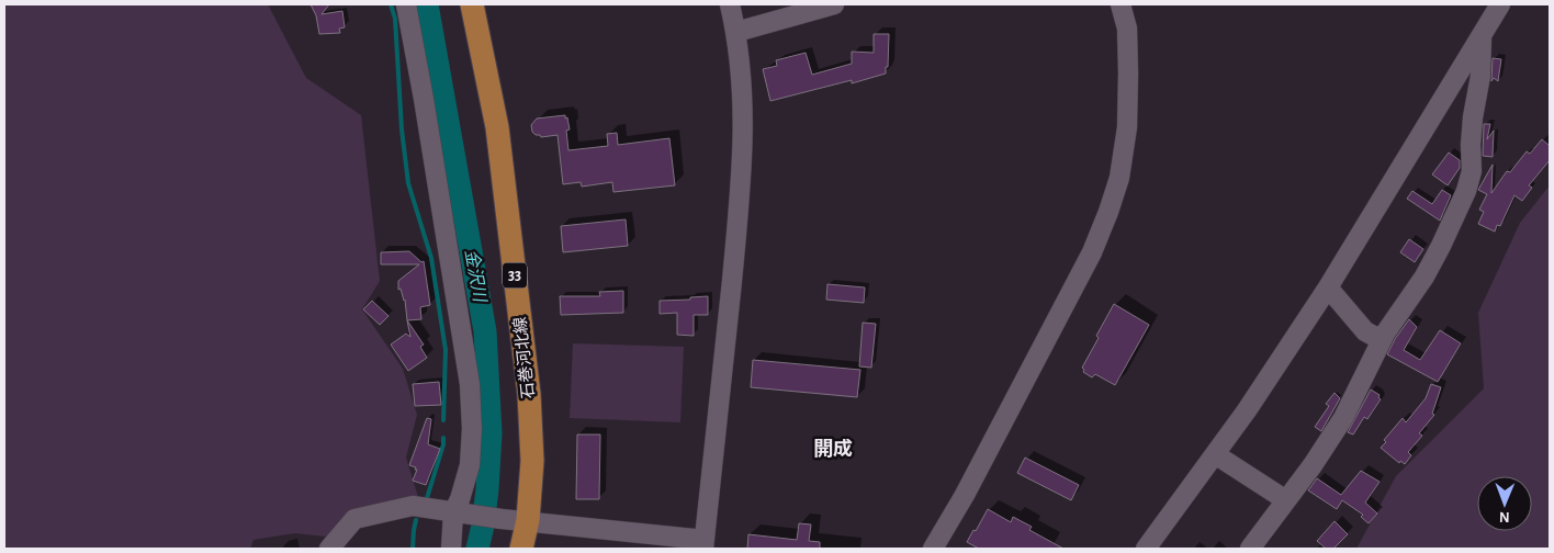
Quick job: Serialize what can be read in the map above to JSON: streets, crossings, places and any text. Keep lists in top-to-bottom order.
{
  "streets": {
    "main road": ["33", "石巻河北線"]
  },
  "districts": ["開成"],
  "water": ["金沢川"],
  "north": "bottom"
}
